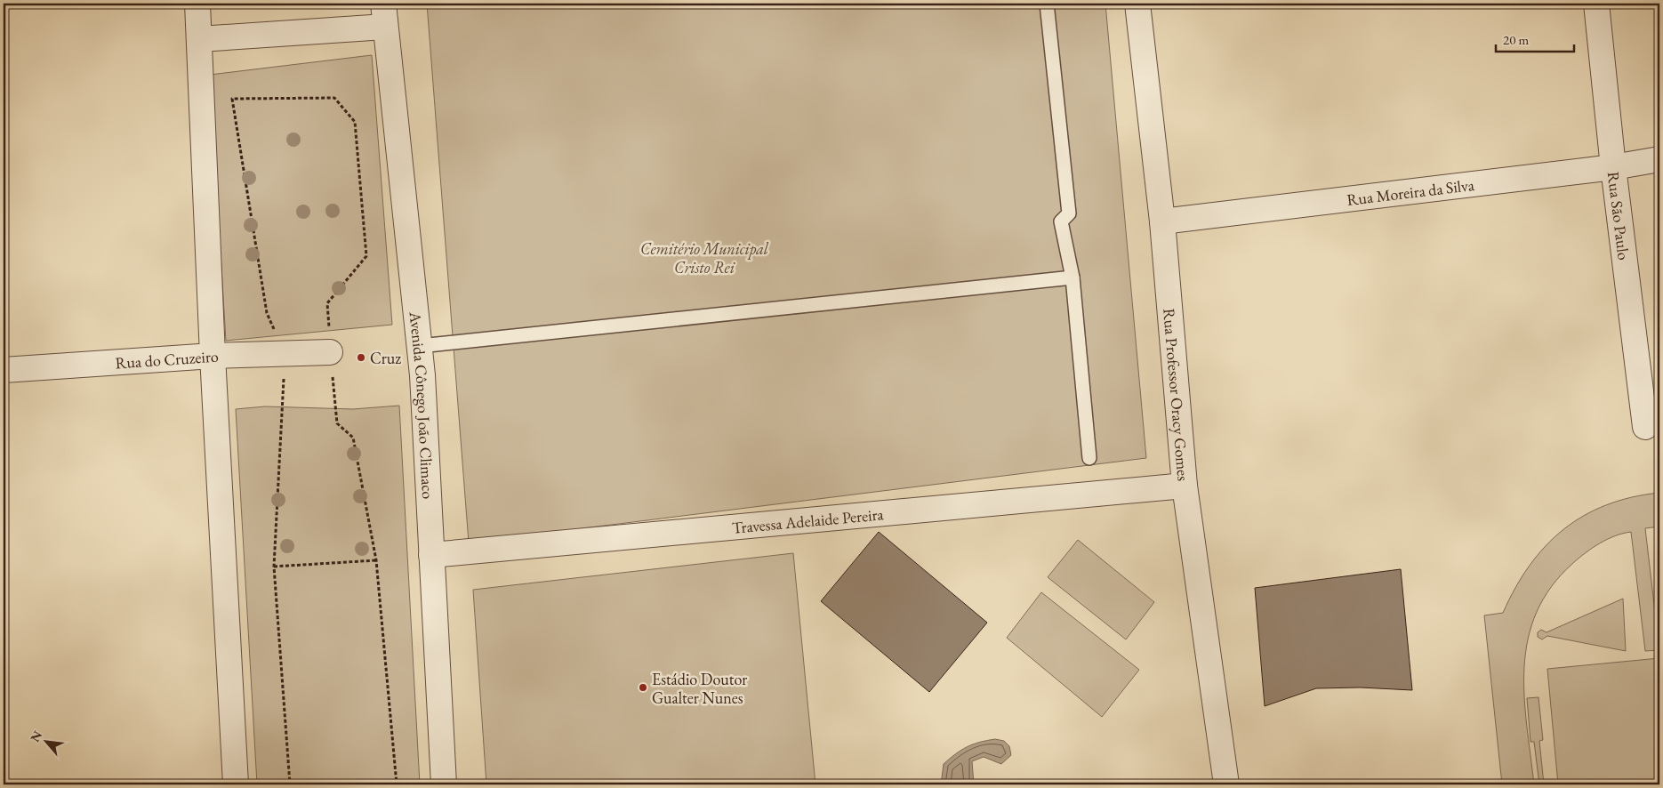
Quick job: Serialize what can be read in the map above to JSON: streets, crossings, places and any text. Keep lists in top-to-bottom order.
{
  "streets": {
    "street": [
      "Rua Moreira da Silva",
      "Rua São Paulo",
      "Rua do Cruzeiro",
      "Rua Professor Oracy Gomes",
      "Avenida Cônego João Climaco",
      "Travessa Adelaide Pereira"
    ]
  },
  "crossings": [
    ["Rua Moreira da Silva", "Rua São Paulo"],
    ["Rua Moreira da Silva", "Rua Professor Oracy Gomes"],
    ["Rua Professor Oracy Gomes", "Travessa Adelaide Pereira"],
    ["Avenida Cônego João Climaco", "Travessa Adelaide Pereira"]
  ],
  "parks": ["Cemitério Municipal Cristo Rei"],
  "places": ["Cruz", "Estádio Doutor Gualter Nunes"],
  "scale_bar": "20 m",
  "north": "top left"
}
